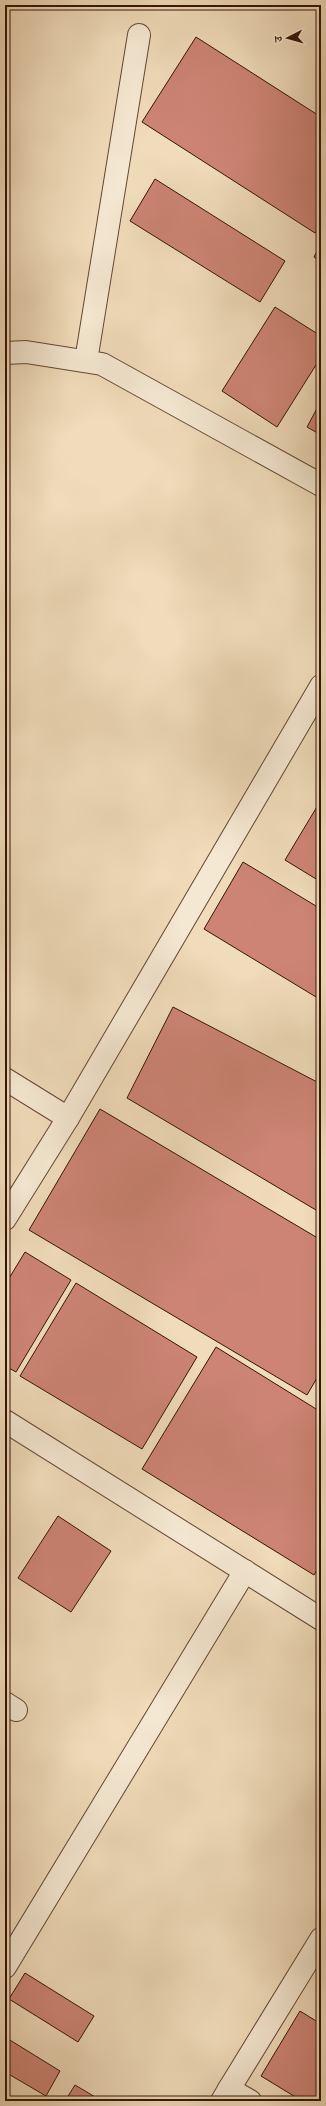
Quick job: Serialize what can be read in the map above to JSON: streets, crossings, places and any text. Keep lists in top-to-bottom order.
{
  "north": "left"
}
